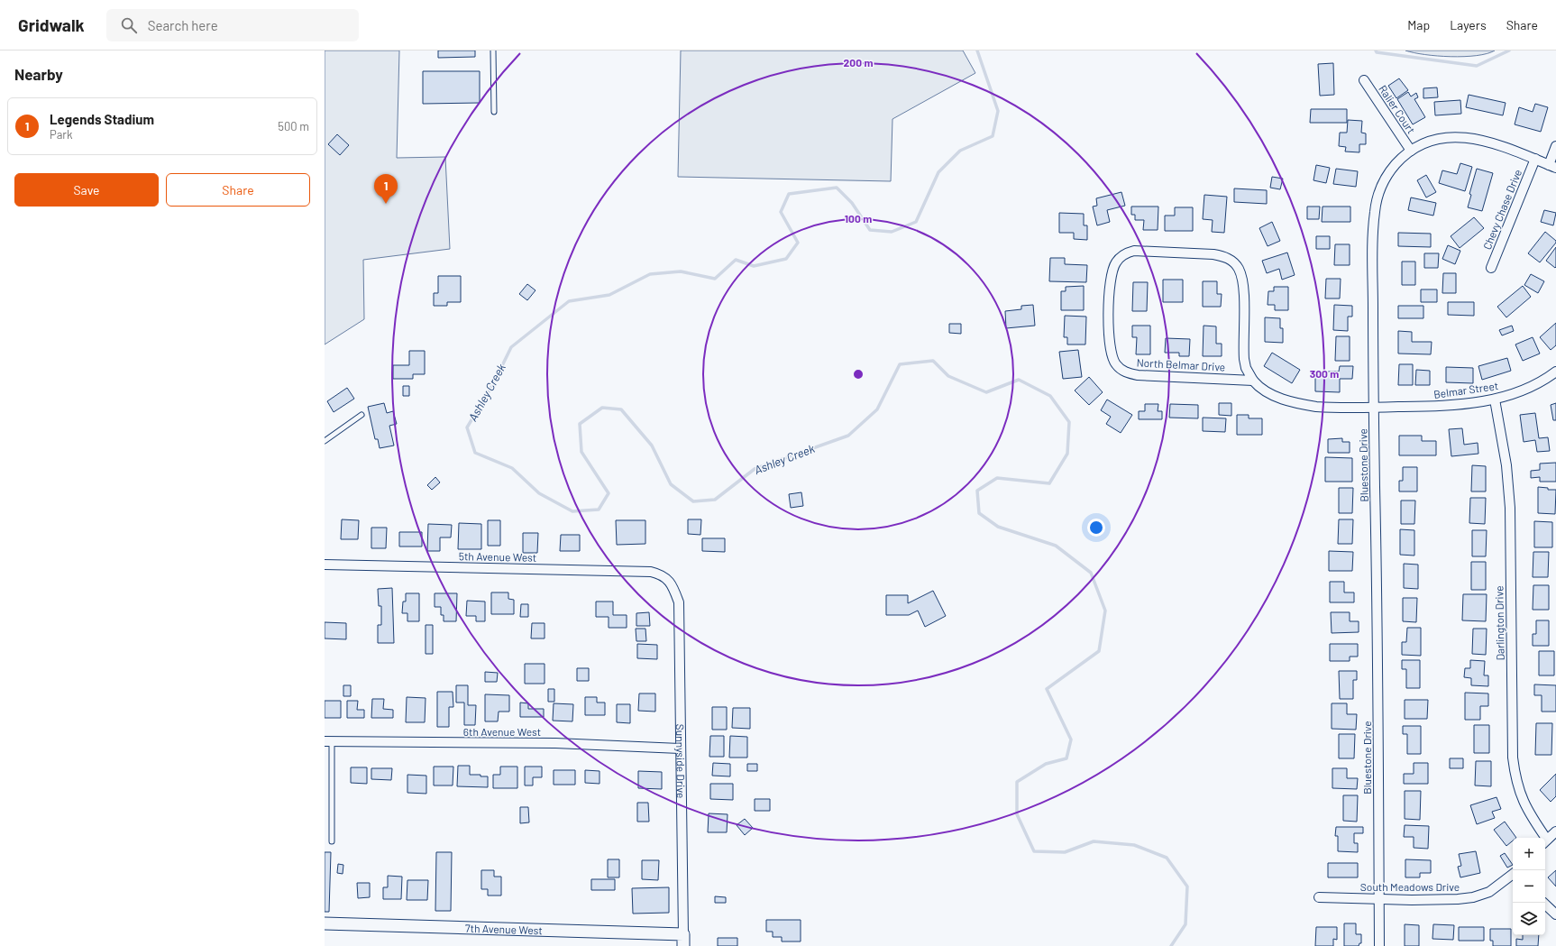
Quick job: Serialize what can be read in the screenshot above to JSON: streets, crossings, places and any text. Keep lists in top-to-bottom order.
{
  "streets": {
    "street": [
      "Ralier Court",
      "Chevy Chase Drive",
      "North Belmar Drive",
      "Belmar Street",
      "Bluestone Drive",
      "5th Avenue West",
      "Darlington Drive",
      "6th Avenue West",
      "Sunnyside Drive",
      "South Meadows Drive",
      "7th Avenue West"
    ]
  },
  "crossings": [
    ["Ralier Court", "Bluestone Drive"],
    ["Chevy Chase Drive", "Bluestone Drive"],
    ["North Belmar Drive", "Belmar Street"],
    ["North Belmar Drive", "Bluestone Drive"],
    ["Belmar Street", "Bluestone Drive"],
    ["Belmar Street", "Darlington Drive"],
    ["Bluestone Drive", "South Meadows Drive"],
    ["5th Avenue West", "Sunnyside Drive"],
    ["6th Avenue West", "Sunnyside Drive"],
    ["Sunnyside Drive", "7th Avenue West"]
  ],
  "water": ["Ashley Creek"],
  "page": {
    "header": "Gridwalk",
    "search": "Search here",
    "nav": ["Map", "Layers", "Share"],
    "heading": "Nearby",
    "list": [
      {
        "mark": "1",
        "name": "Legends Stadium",
        "note": "Park",
        "value": "500 m"
      }
    ],
    "buttons": ["Save", "Share"],
    "pins": "1",
    "map_buttons": ["+", "−"]
  },
  "rings": ["200 m", "100 m", "300 m"]
}
